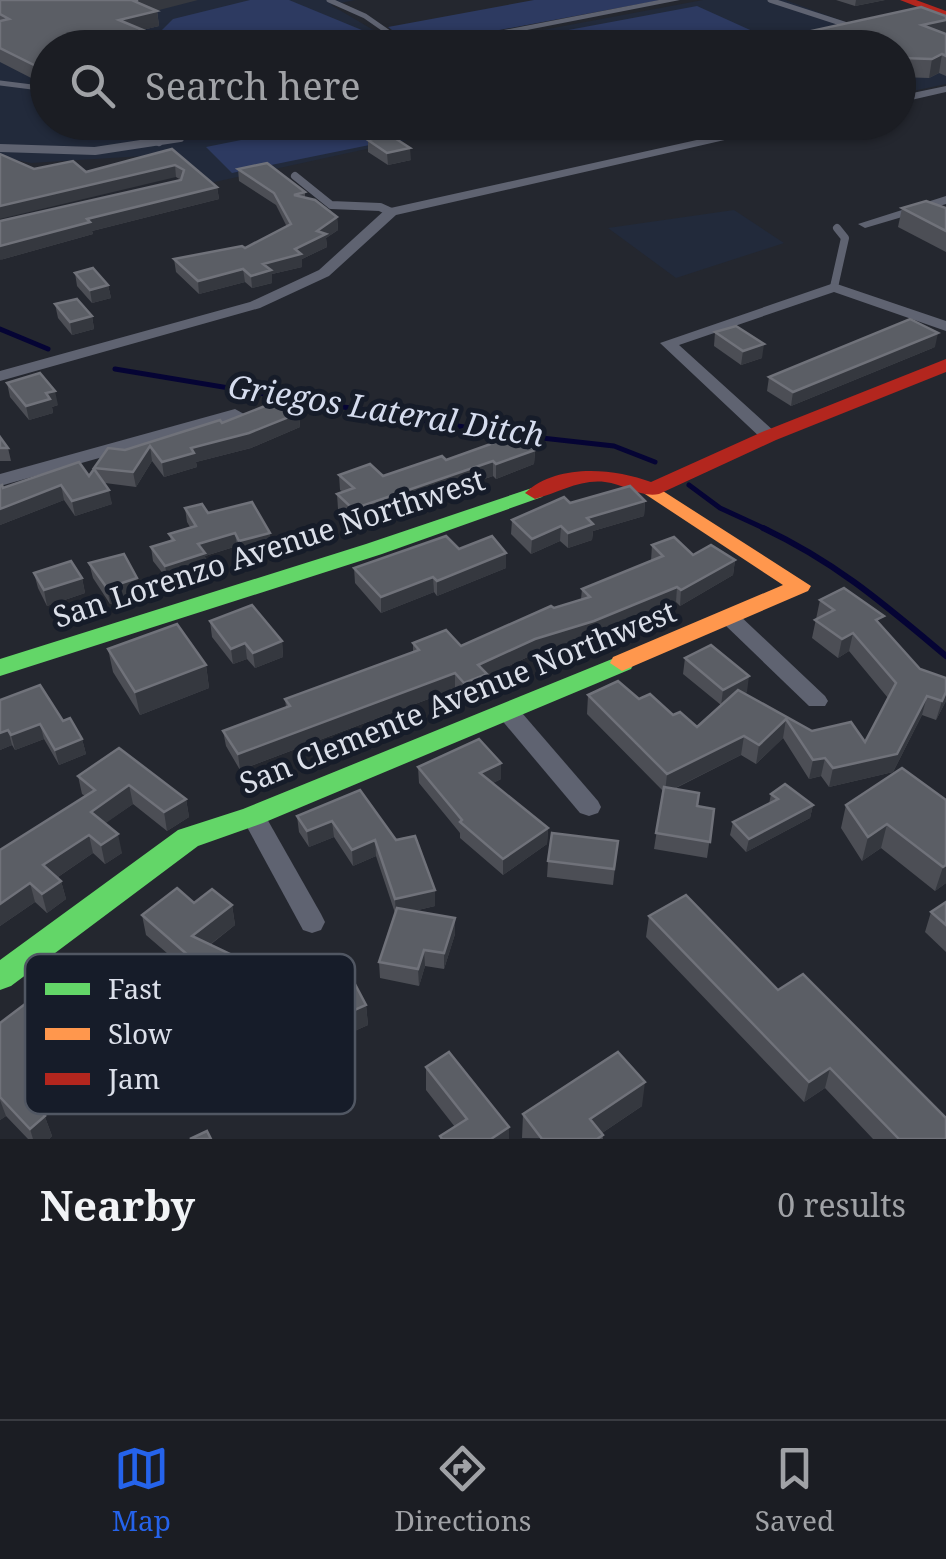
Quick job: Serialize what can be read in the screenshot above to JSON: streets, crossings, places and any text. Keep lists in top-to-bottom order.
{
  "streets": {
    "street": ["San Lorenzo Avenue Northwest", "San Clemente Avenue Northwest"]
  },
  "crossings": [
    ["San Lorenzo Avenue Northwest", "San Clemente Avenue Northwest"]
  ],
  "water": ["Griegos Lateral Ditch"],
  "legend": ["Fast", "Slow", "Jam"],
  "page": {
    "search": "Search here",
    "heading": ["Nearby", "0 results"],
    "nav": ["Map", "Directions", "Saved"]
  }
}
